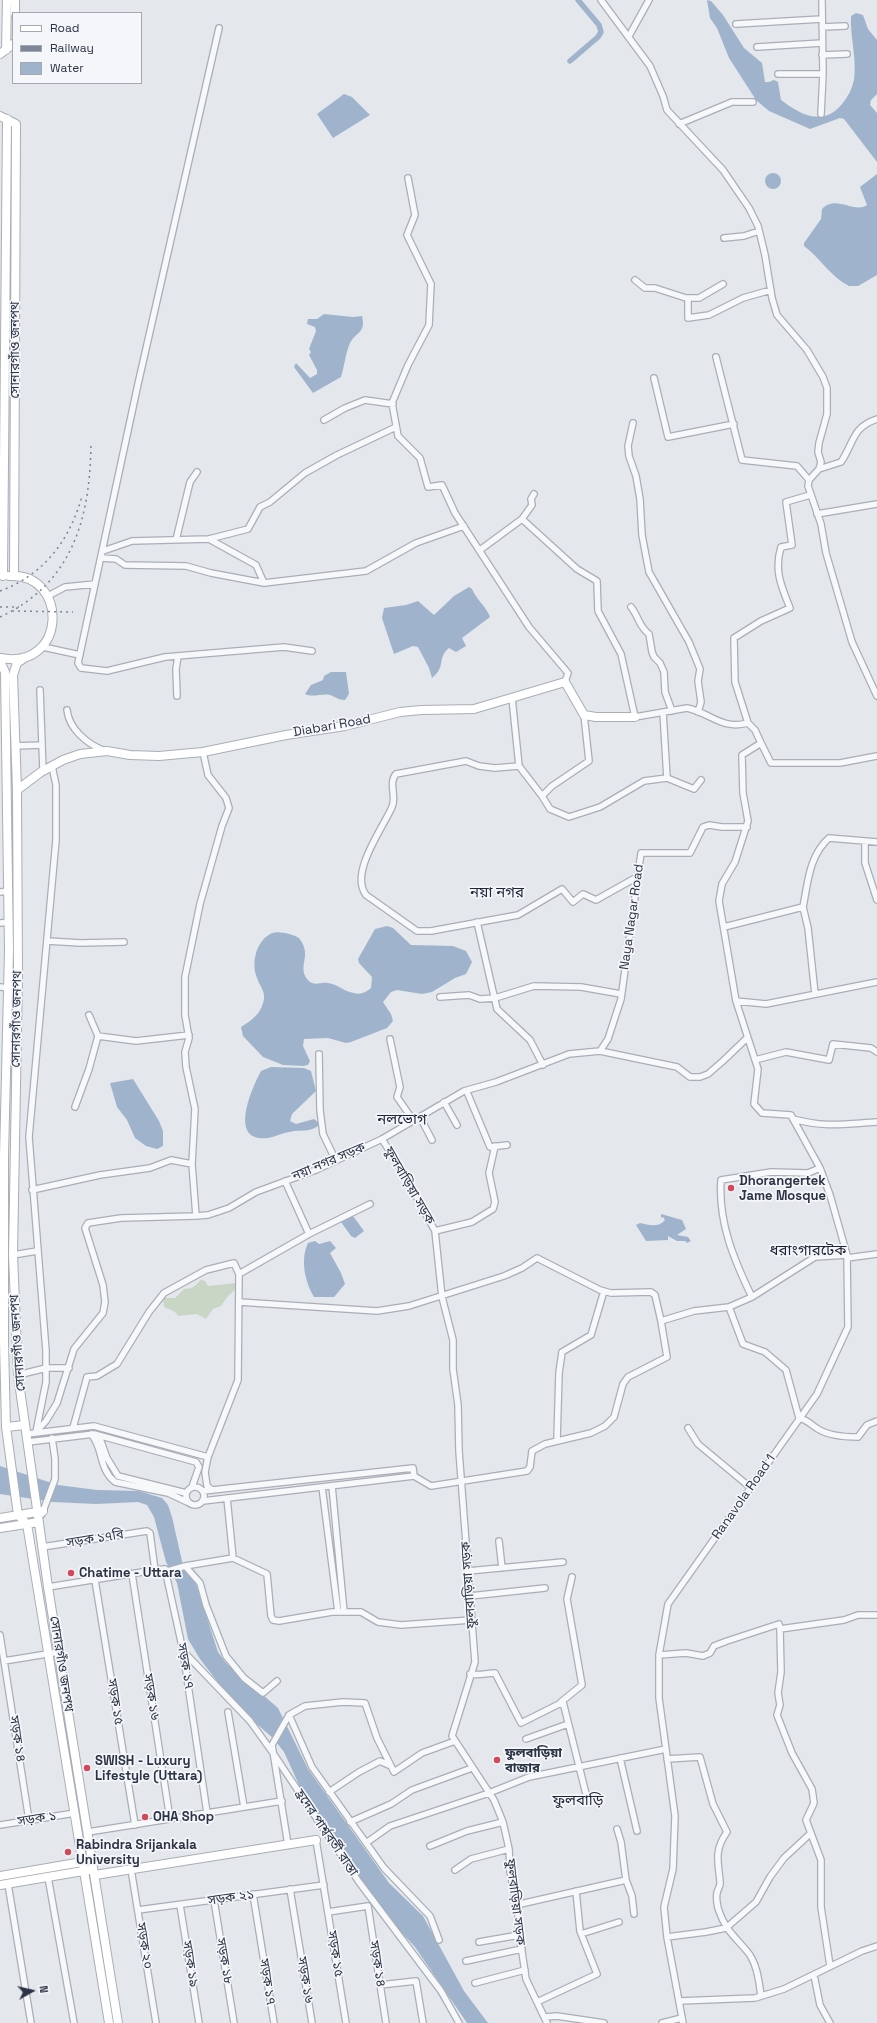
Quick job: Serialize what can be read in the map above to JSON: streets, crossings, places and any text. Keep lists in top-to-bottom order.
{
  "streets": {
    "main road": ["সোনারগাঁও জনপথ", "Diabari Road"],
    "street": [
      "Naya Nagar Road",
      "নয়া নগর সড়ক",
      "ফুলবাড়িয়া সড়ক",
      "Ranavola Road 1",
      "সড়ক ১৭বি",
      "সড়ক ১৭",
      "সড়ক ১৬",
      "সড়ক ১৫",
      "সড়ক ১৪",
      "সড়ক ১",
      "হ্রদের পার্শ্ববর্তী রাস্তা",
      "সড়ক ২১",
      "সড়ক ২০",
      "সড়ক ১৮",
      "সড়ক ১৯"
    ]
  },
  "crossings": [
    ["সোনারগাঁও জনপথ", "Diabari Road"],
    ["সোনারগাঁও জনপথ", "সড়ক ১৭বি"],
    ["সোনারগাঁও জনপথ", "সড়ক ১"],
    ["Naya Nagar Road", "নয়া নগর সড়ক"],
    ["নয়া নগর সড়ক", "ফুলবাড়িয়া সড়ক"],
    ["সড়ক ১৭", "হ্রদের পার্শ্ববর্তী রাস্তা"],
    ["সড়ক ১৭", "সড়ক ২১"],
    ["সড়ক ১৬", "সড়ক ২১"],
    ["সড়ক ১৫", "সড়ক ১৪"],
    ["সড়ক ১৫", "সড়ক ২১"],
    ["সড়ক ১৪", "সড়ক ১"],
    ["সড়ক ২১", "সড়ক ২০"],
    ["সড়ক ২১", "সড়ক ১৮"],
    ["সড়ক ২১", "সড়ক ১৯"]
  ],
  "districts": [
    "নয়া নগর",
    "নলভোগ",
    "ধরাংগারটেক",
    "ফুলবাড়ি"
  ],
  "places": [
    "Dhorangertek Jame Mosque",
    "Chatime - Uttara",
    "ফুলবাড়িয়া বাজার",
    "SWISH - Luxury Lifestyle (Uttara)",
    "OHA Shop",
    "Rabindra Srijankala University"
  ],
  "legend": ["Road", "Railway", "Water"],
  "north": "right"
}
